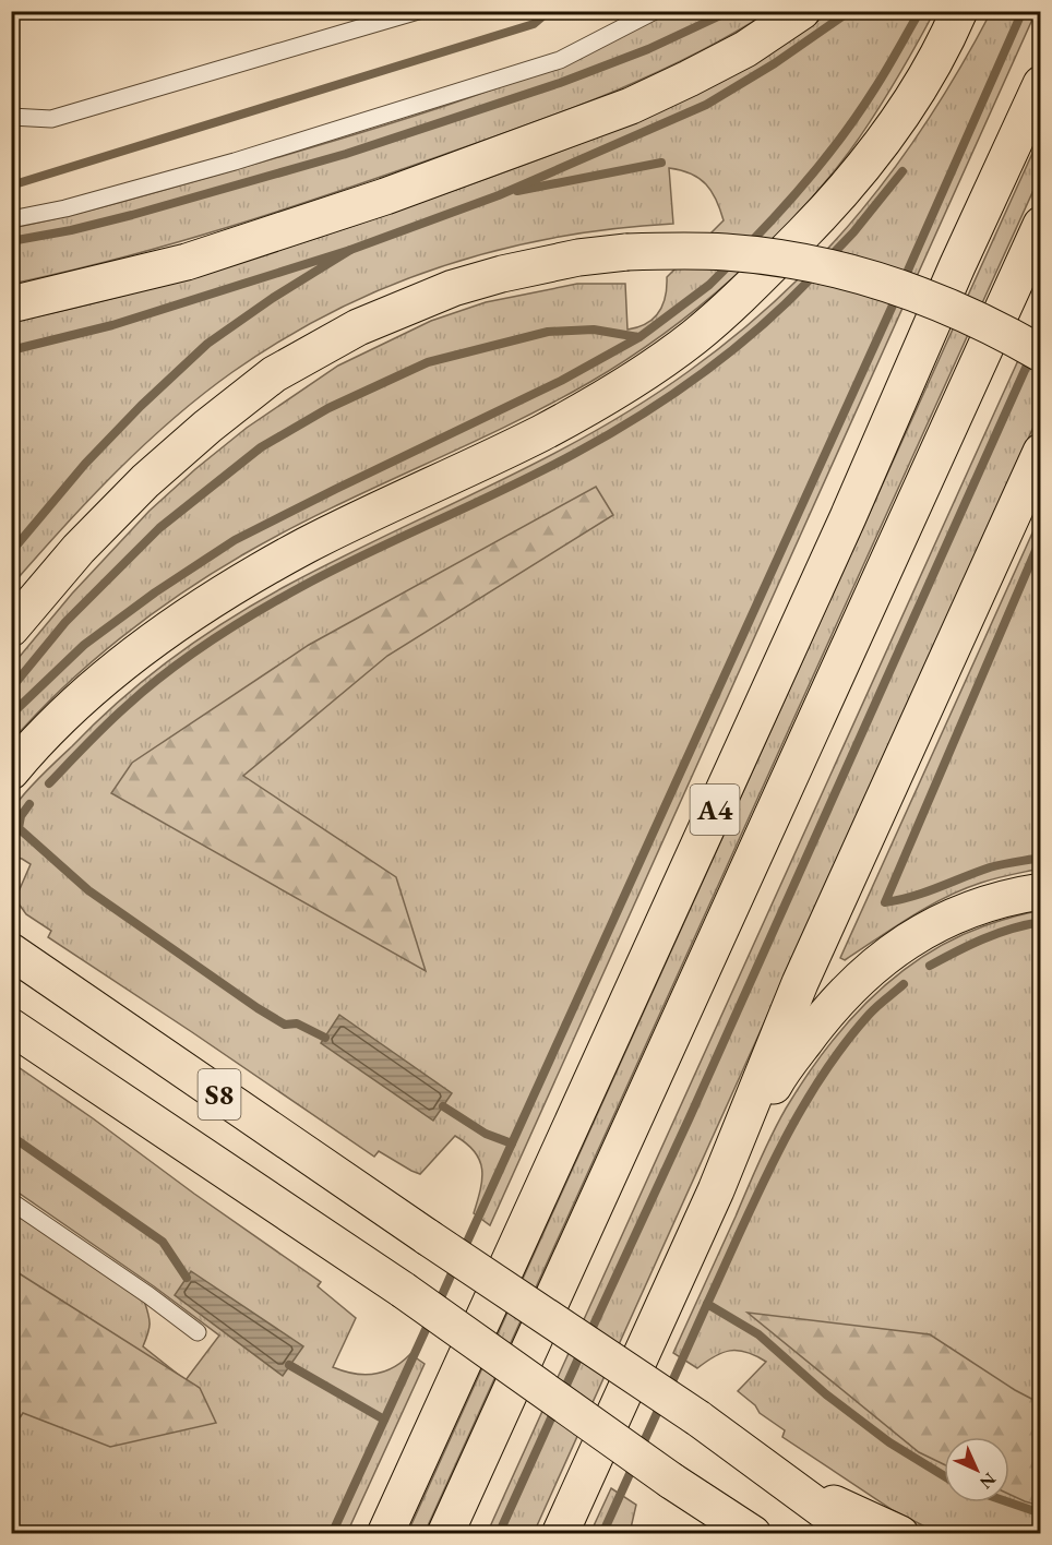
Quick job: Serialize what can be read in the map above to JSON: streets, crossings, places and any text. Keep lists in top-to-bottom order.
{
  "streets": {
    "highway": ["A4", "S8"]
  },
  "north": "bottom right"
}
